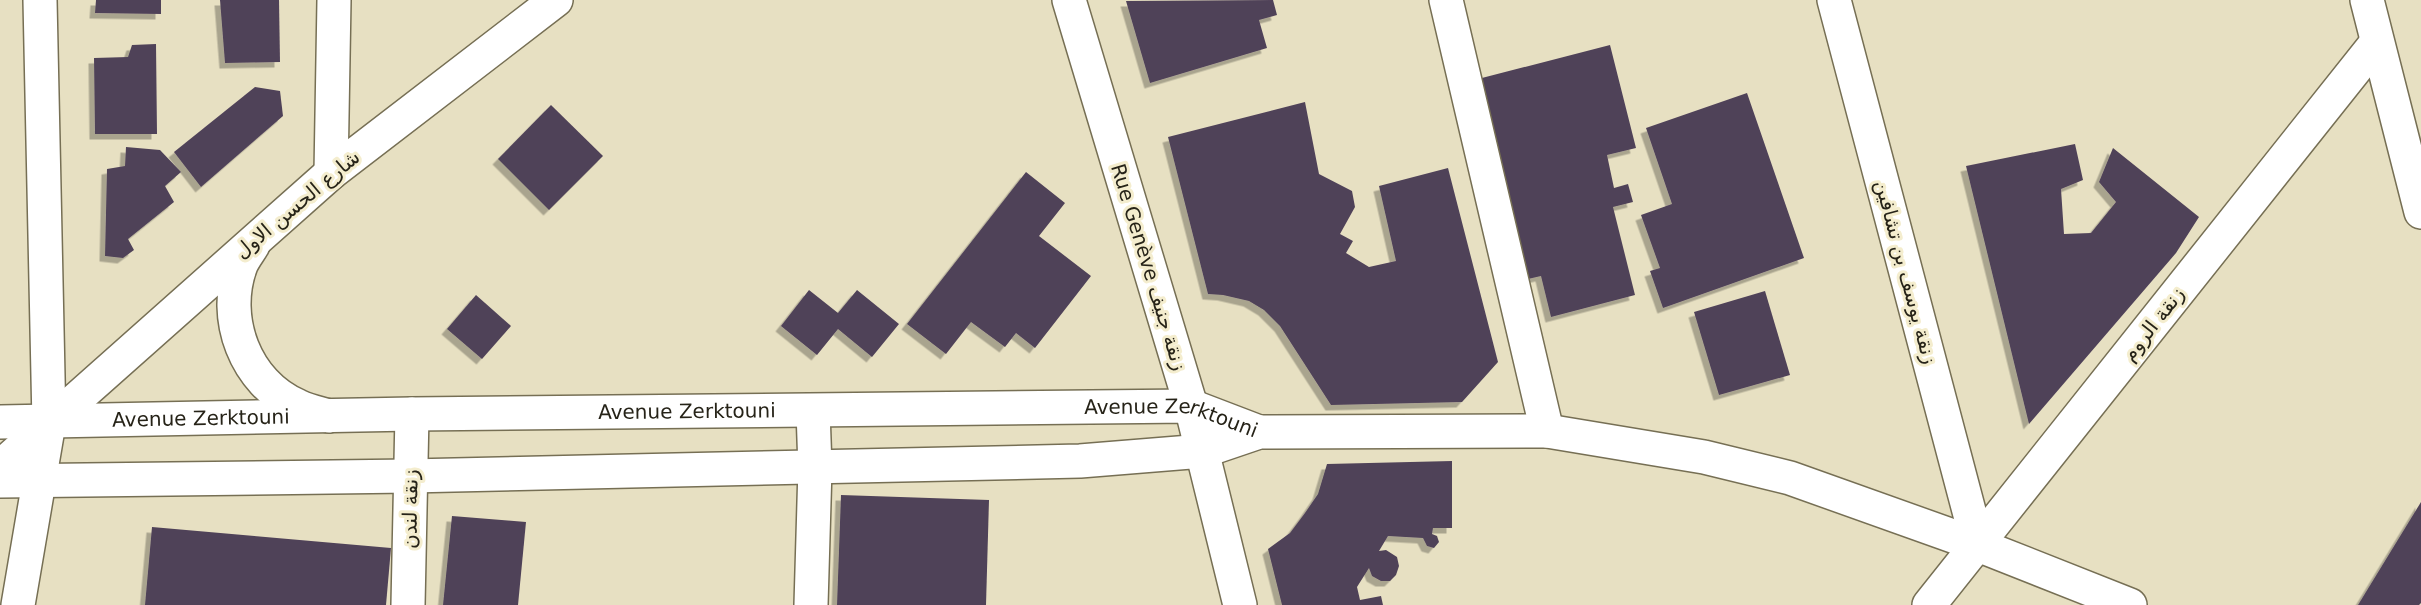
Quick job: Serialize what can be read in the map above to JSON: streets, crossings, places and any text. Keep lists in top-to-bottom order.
{
  "streets": {
    "street": [
      "شارع الحسن الاول",
      "Rue Genève زنقة جنيف",
      "زنقة يوسف بن تشافين",
      "زنقة الروم",
      "Avenue Zerktouni",
      "زنقة لندن"
    ]
  },
  "crossings": [
    ["شارع الحسن الاول", "Avenue Zerktouni"],
    ["Rue Genève زنقة جنيف", "Avenue Zerktouni"],
    ["زنقة يوسف بن تشافين", "زنقة الروم"],
    ["Avenue Zerktouni", "زنقة لندن"]
  ]
}
